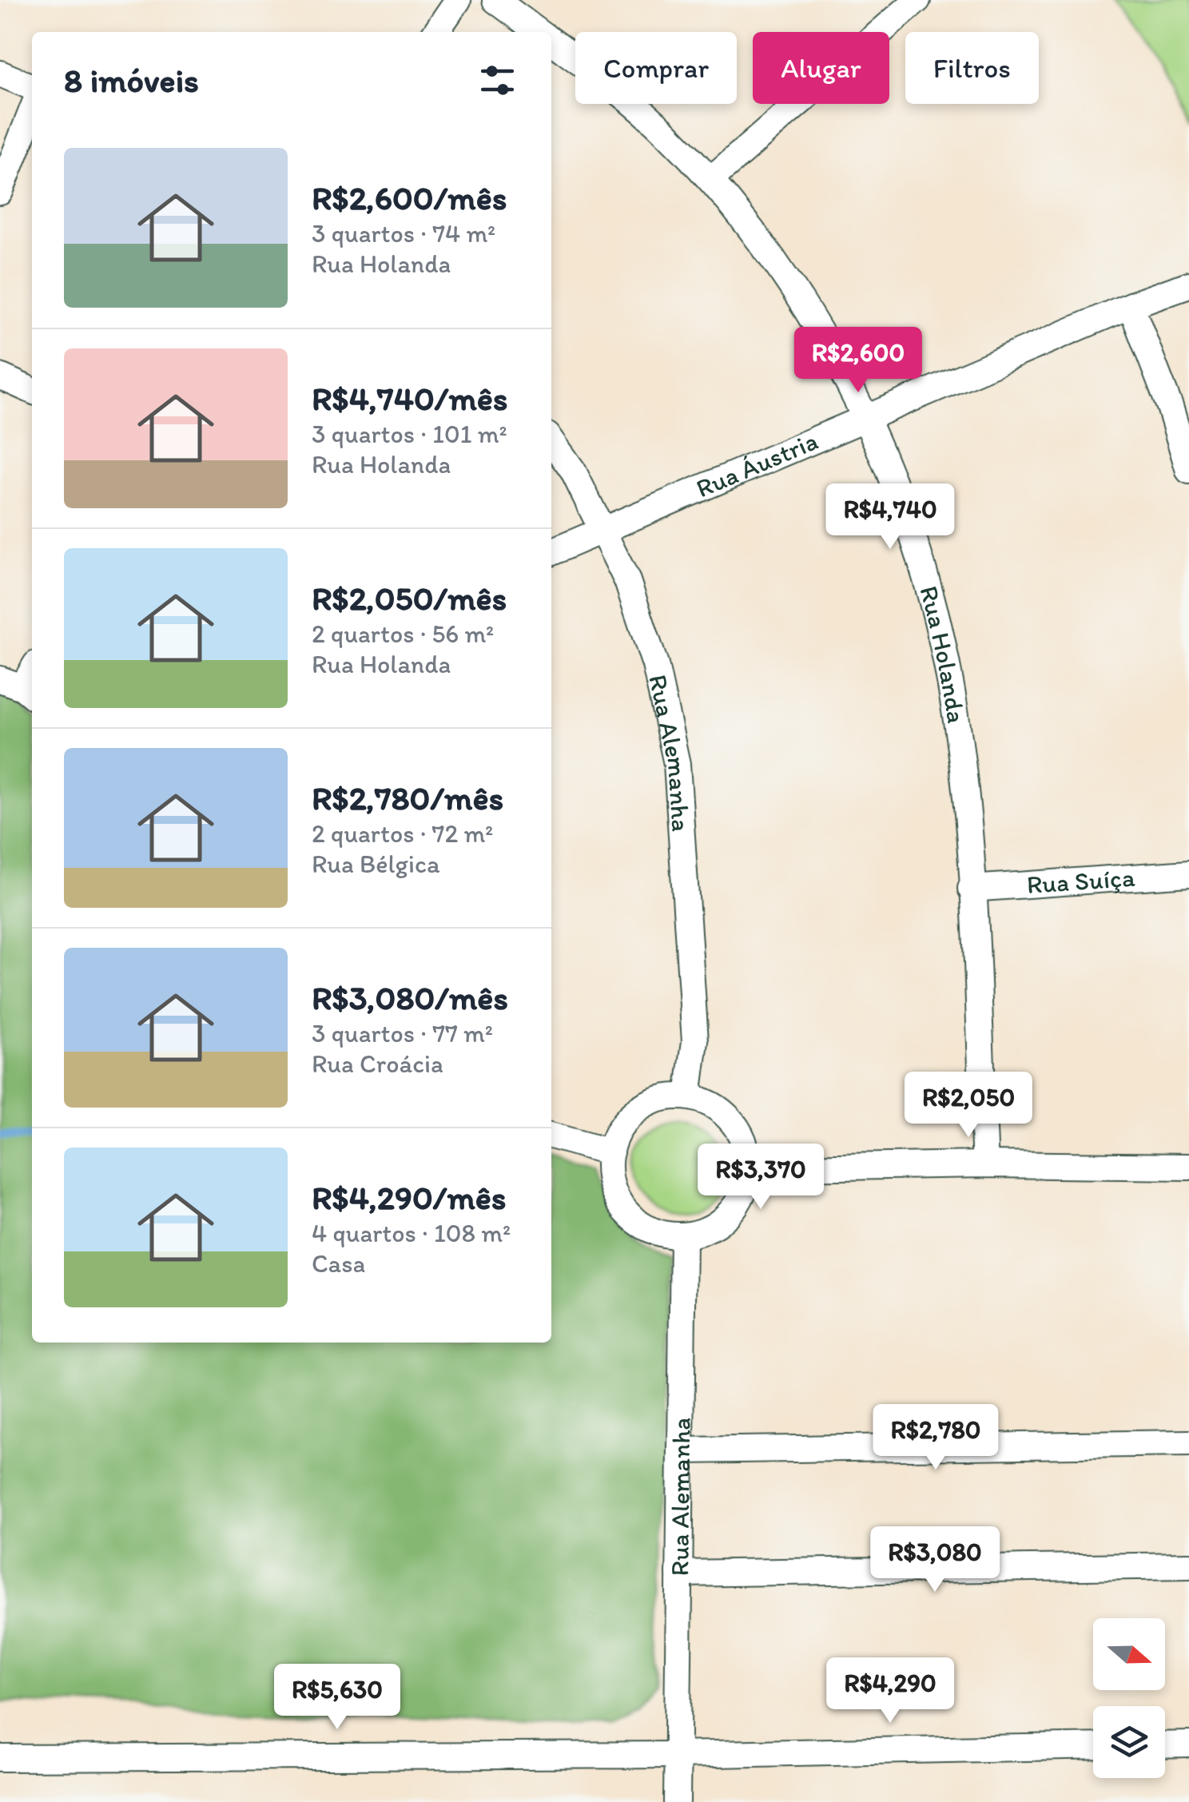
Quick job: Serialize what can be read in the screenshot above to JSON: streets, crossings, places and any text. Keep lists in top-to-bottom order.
{
  "streets": {
    "street": [
      "Rua Áustria",
      "Rua Holanda",
      "Rua Alemanha",
      "Rua Suíça"
    ]
  },
  "crossings": [
    ["Rua Áustria", "Rua Holanda"],
    ["Rua Áustria", "Rua Alemanha"],
    ["Rua Holanda", "Rua Suíça"]
  ],
  "north": "right",
  "page": {
    "chip": ["Comprar", "Alugar", "Filtros"],
    "heading": "8 imóveis",
    "list": [
      {
        "name": "R$2,600/mês",
        "note": "3 quartos · 74 m² · Rua Holanda"
      },
      {
        "name": "R$4,740/mês",
        "note": "3 quartos · 101 m² · Rua Holanda"
      },
      {
        "name": "R$2,050/mês",
        "note": "2 quartos · 56 m² · Rua Holanda"
      },
      {
        "name": "R$2,780/mês",
        "note": "2 quartos · 72 m² · Rua Bélgica"
      },
      {
        "name": "R$3,080/mês",
        "note": "3 quartos · 77 m² · Rua Croácia"
      },
      {
        "name": "R$4,290/mês",
        "note": "4 quartos · 108 m² · Casa"
      }
    ],
    "price": [
      "R$2,600",
      "R$4,740",
      "R$2,050",
      "R$3,370",
      "R$2,780",
      "R$3,080",
      "R$4,290",
      "R$5,630"
    ]
  }
}
